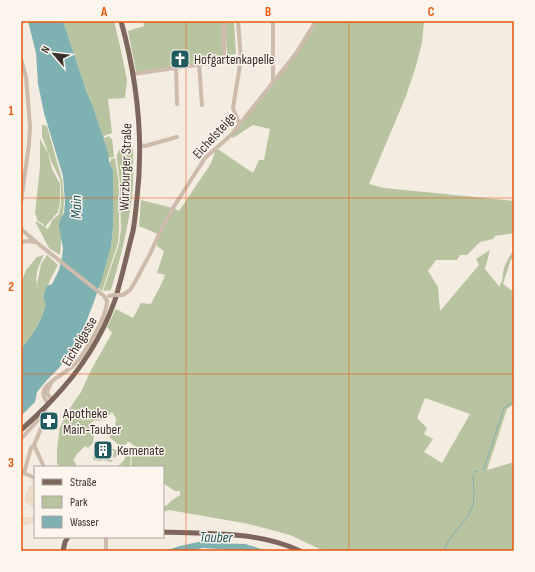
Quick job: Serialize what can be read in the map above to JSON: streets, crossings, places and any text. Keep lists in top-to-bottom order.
{
  "streets": {
    "main road": ["Würzburger Straße", "Eichelgasse"],
    "street": ["Eichelsteige"]
  },
  "crossings": [
    ["Würzburger Straße", "Eichelgasse"]
  ],
  "water": ["Main", "Tauber"],
  "places": {
    "church": ["Hofgartenkapelle"],
    "pharmacy": ["Apotheke Main-Tauber"],
    "building": ["Kemenate"]
  },
  "legend": ["Straße", "Park", "Wasser"],
  "north": "top left",
  "grid": {
    "columns": ["A", "B", "C"],
    "rows": ["1", "2", "3"]
  }
}
